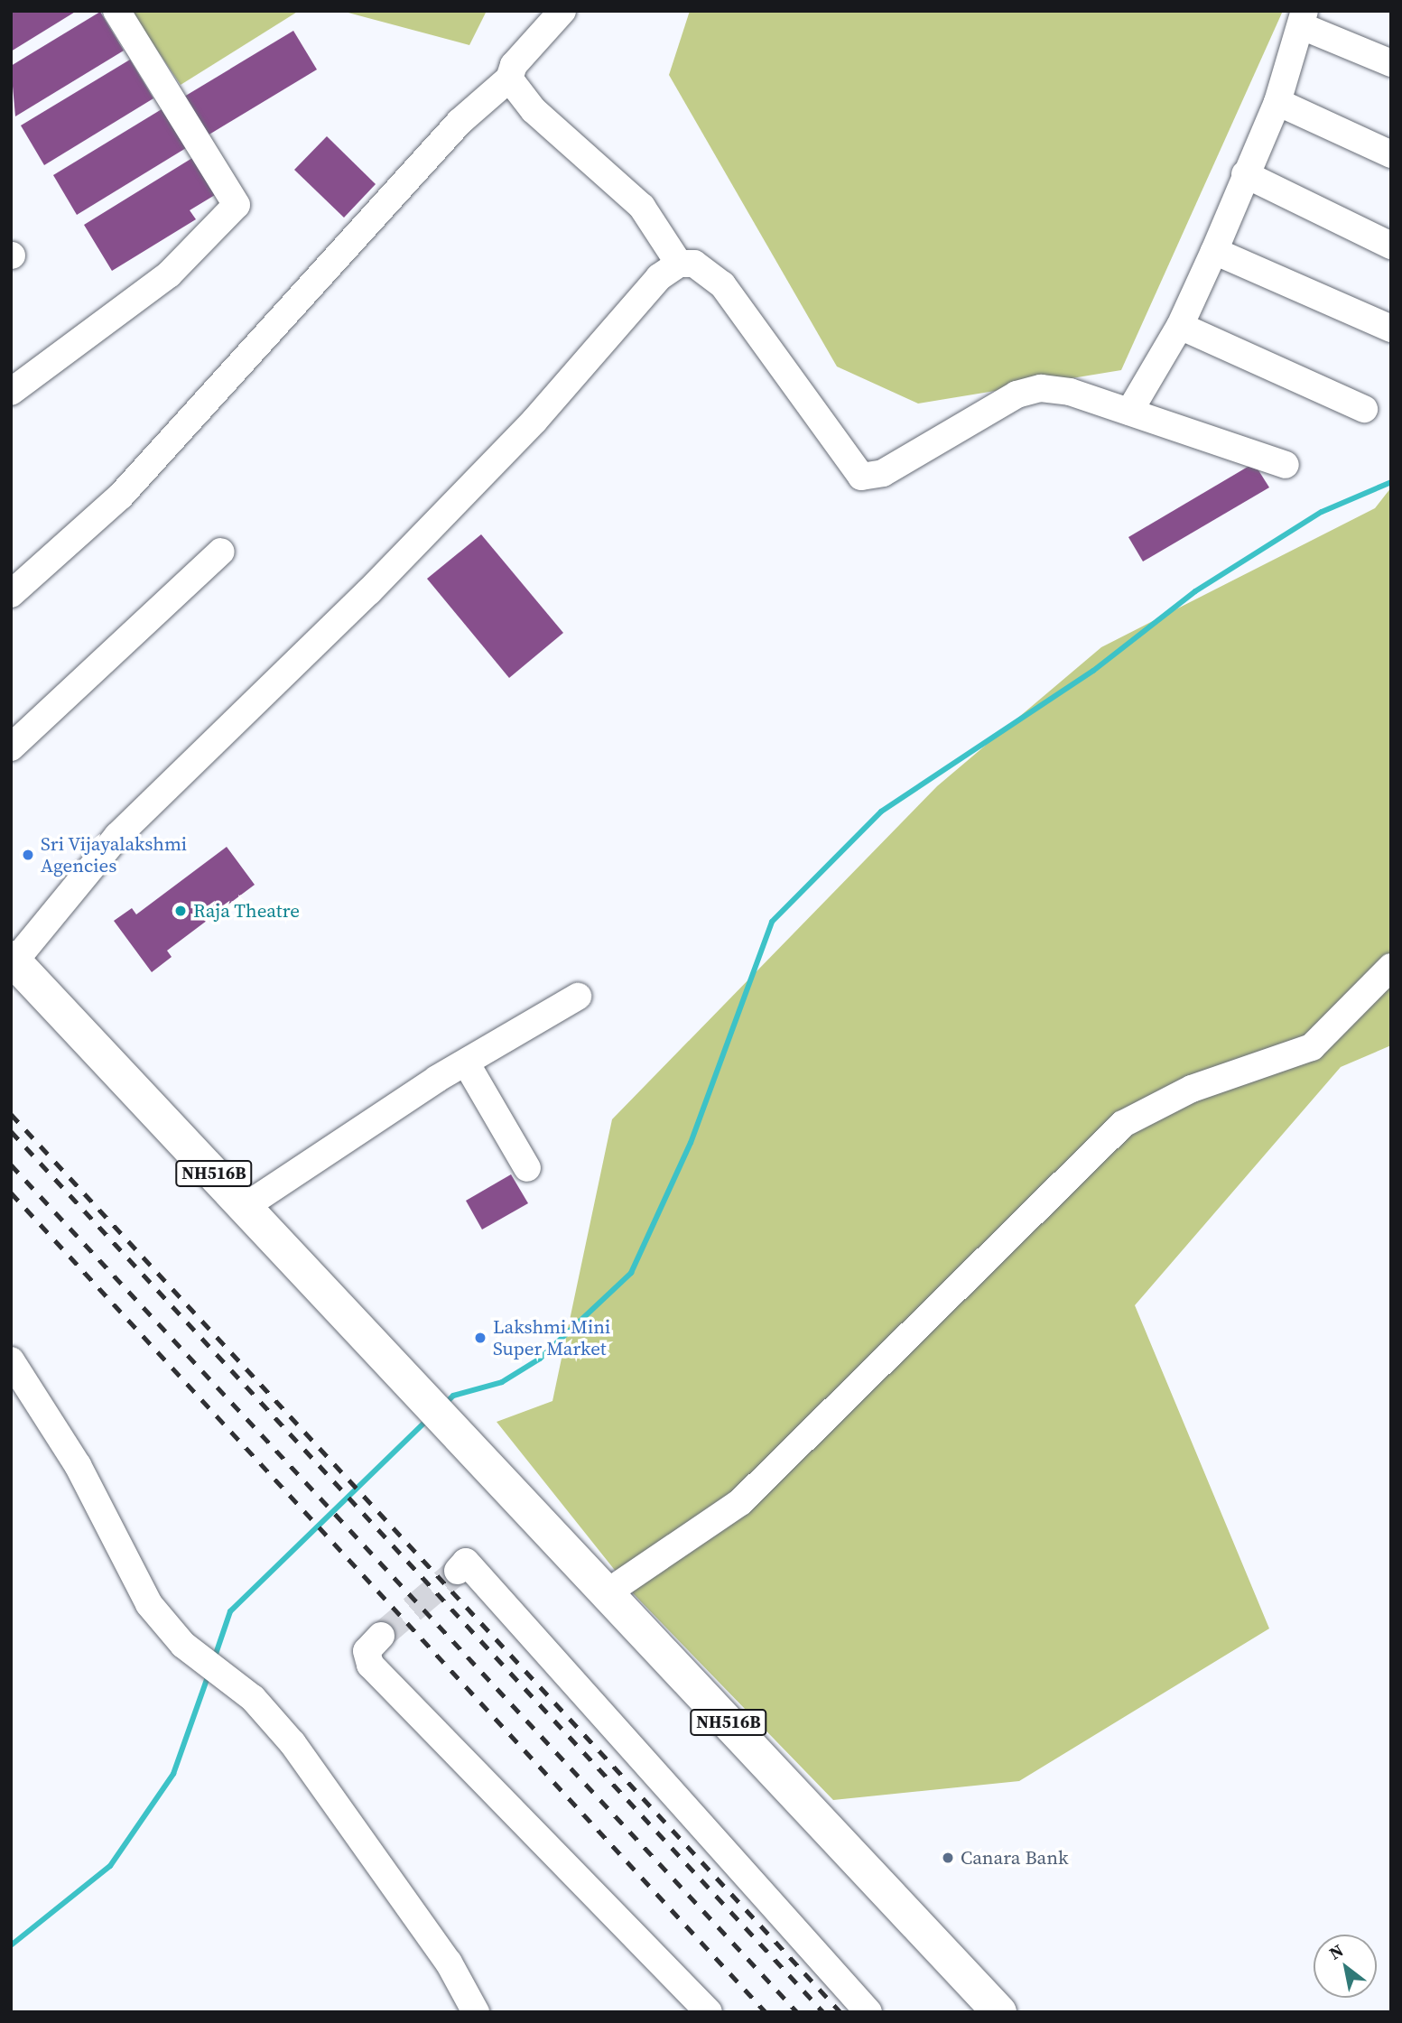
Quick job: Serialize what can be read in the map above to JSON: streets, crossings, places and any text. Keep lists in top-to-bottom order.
{
  "streets": {
    "highway": ["NH516B"]
  },
  "places": [
    "Sri Vijayalakshmi Agencies",
    "Raja Theatre",
    "Lakshmi Mini Super Market",
    "Canara Bank"
  ],
  "north": "top left"
}
